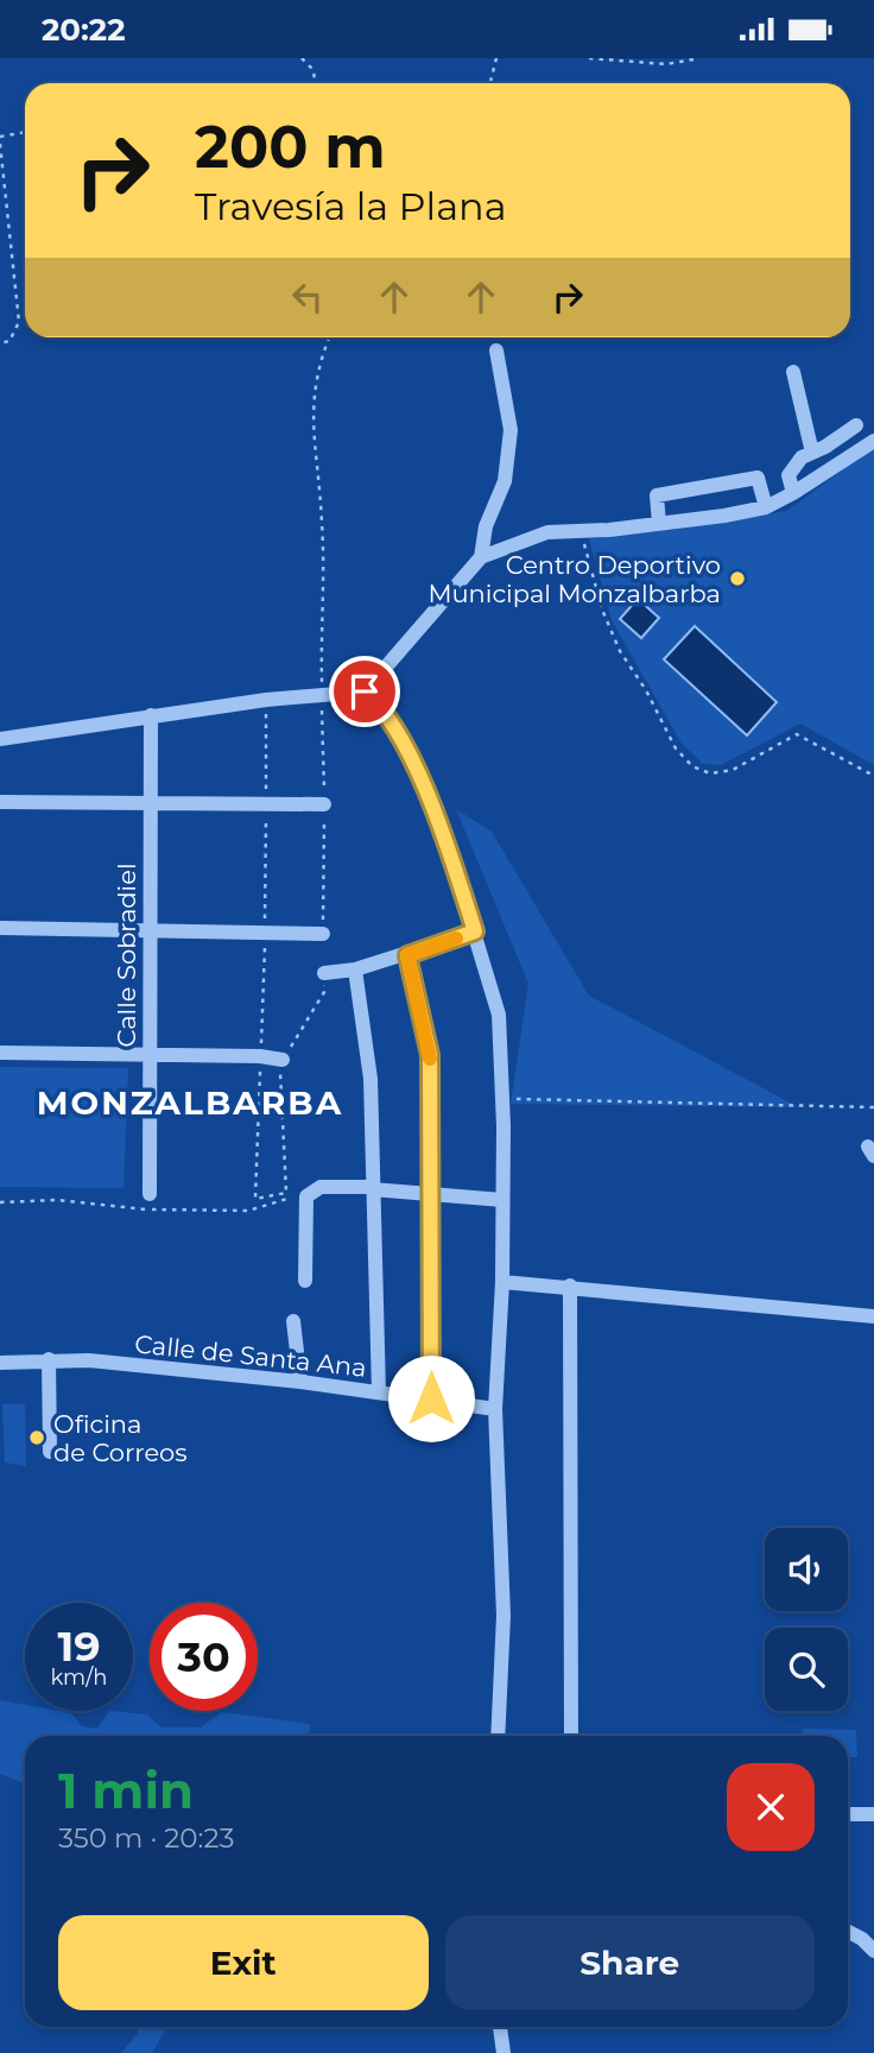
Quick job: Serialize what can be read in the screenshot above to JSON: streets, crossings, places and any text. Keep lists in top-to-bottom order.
{
  "streets": {
    "street": ["Calle Sobradiel", "Calle de Santa Ana"]
  },
  "districts": ["MONZALBARBA"],
  "places": ["Centro Deportivo Municipal Monzalbarba", "Oficina de Correos"],
  "page": {
    "status": "20:22",
    "turn": ["200 m", "Travesía la Plana"],
    "speed": "19 km/h",
    "limit": "30",
    "heading": ["1 min", "350 m · 20:23"],
    "buttons": ["Exit", "Share"]
  }
}
